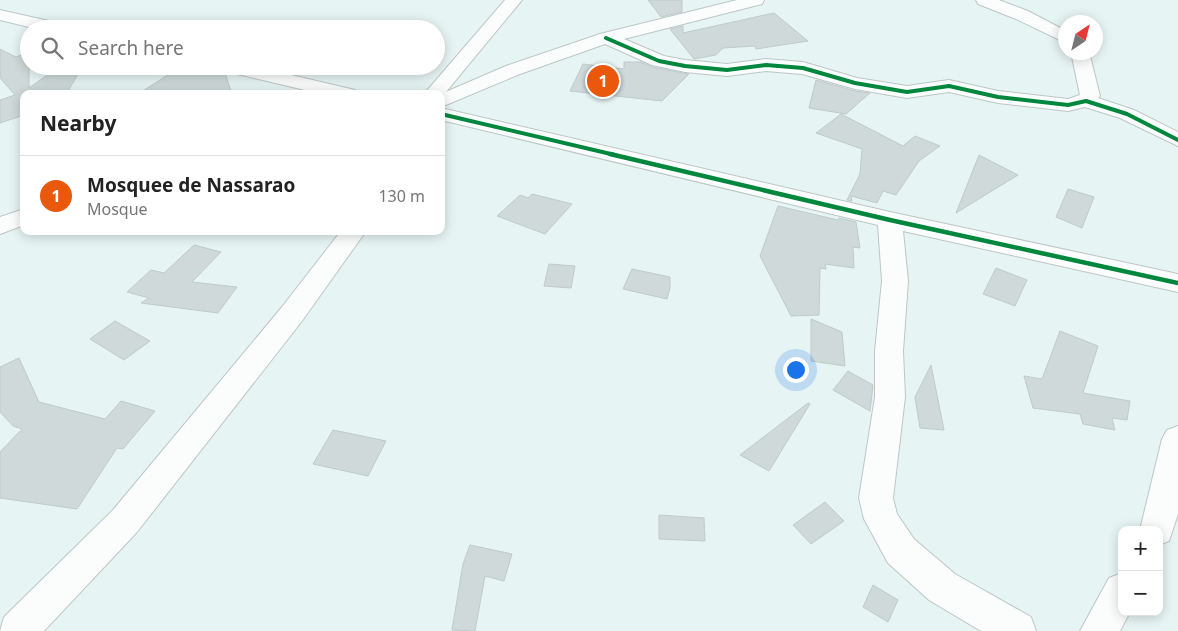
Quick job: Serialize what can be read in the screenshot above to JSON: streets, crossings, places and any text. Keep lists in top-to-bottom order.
{
  "north": "top right",
  "page": {
    "search": "Search here",
    "pins": "1",
    "heading": "Nearby",
    "list": [
      {
        "mark": "1",
        "name": "Mosquee de Nassarao",
        "note": "Mosque",
        "value": "130 m"
      }
    ],
    "map_buttons": ["+", "−"]
  }
}
